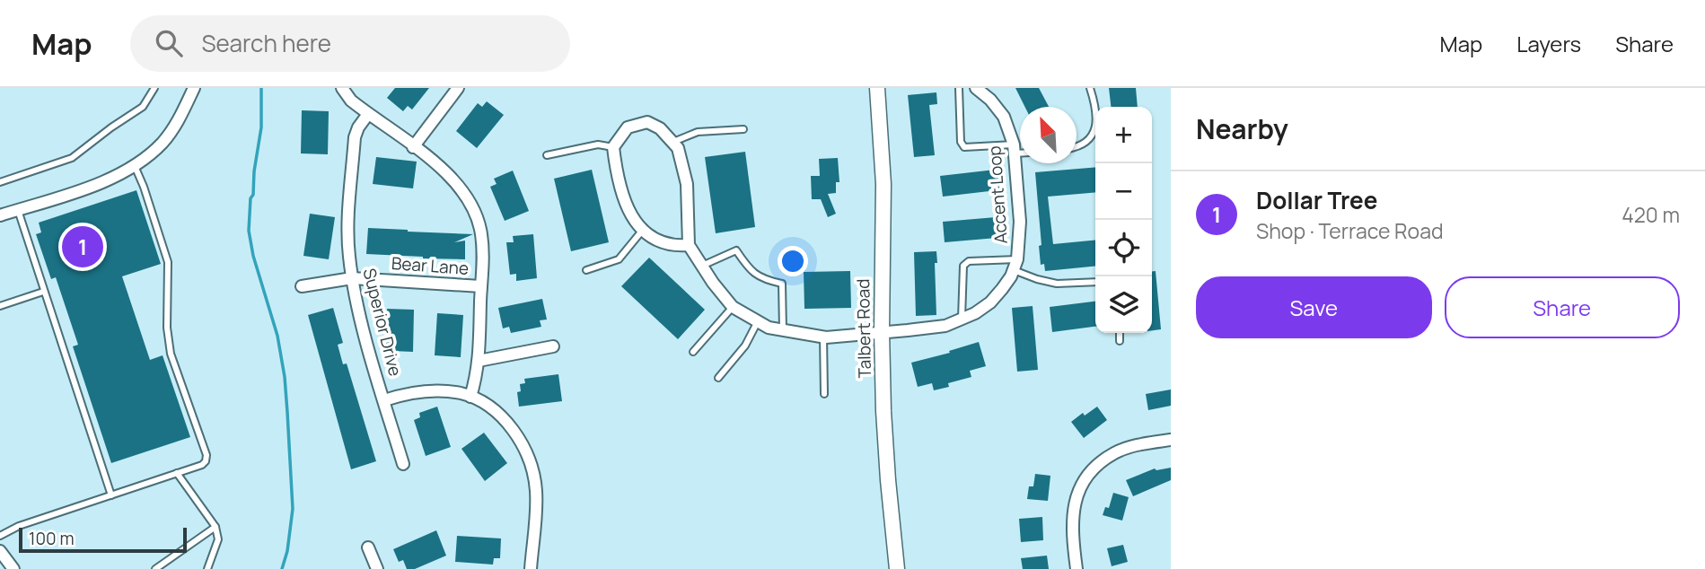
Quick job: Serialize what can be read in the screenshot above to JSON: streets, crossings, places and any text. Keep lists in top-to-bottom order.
{
  "streets": {
    "street": [
      "Accent Loop",
      "Bear Lane",
      "Superior Drive",
      "Talbert Road"
    ]
  },
  "crossings": [
    ["Bear Lane", "Superior Drive"]
  ],
  "scale_bar": "100 m",
  "north": "top left",
  "page": {
    "header": "Map",
    "search": "Search here",
    "nav": ["Map", "Layers", "Share"],
    "heading": "Nearby",
    "map_buttons": ["+", "−"],
    "list": [
      {
        "mark": "1",
        "name": "Dollar Tree",
        "note": "Shop · Terrace Road",
        "value": "420 m"
      }
    ],
    "pins": "1",
    "buttons": ["Save", "Share"],
    "scale": "100 m"
  }
}
